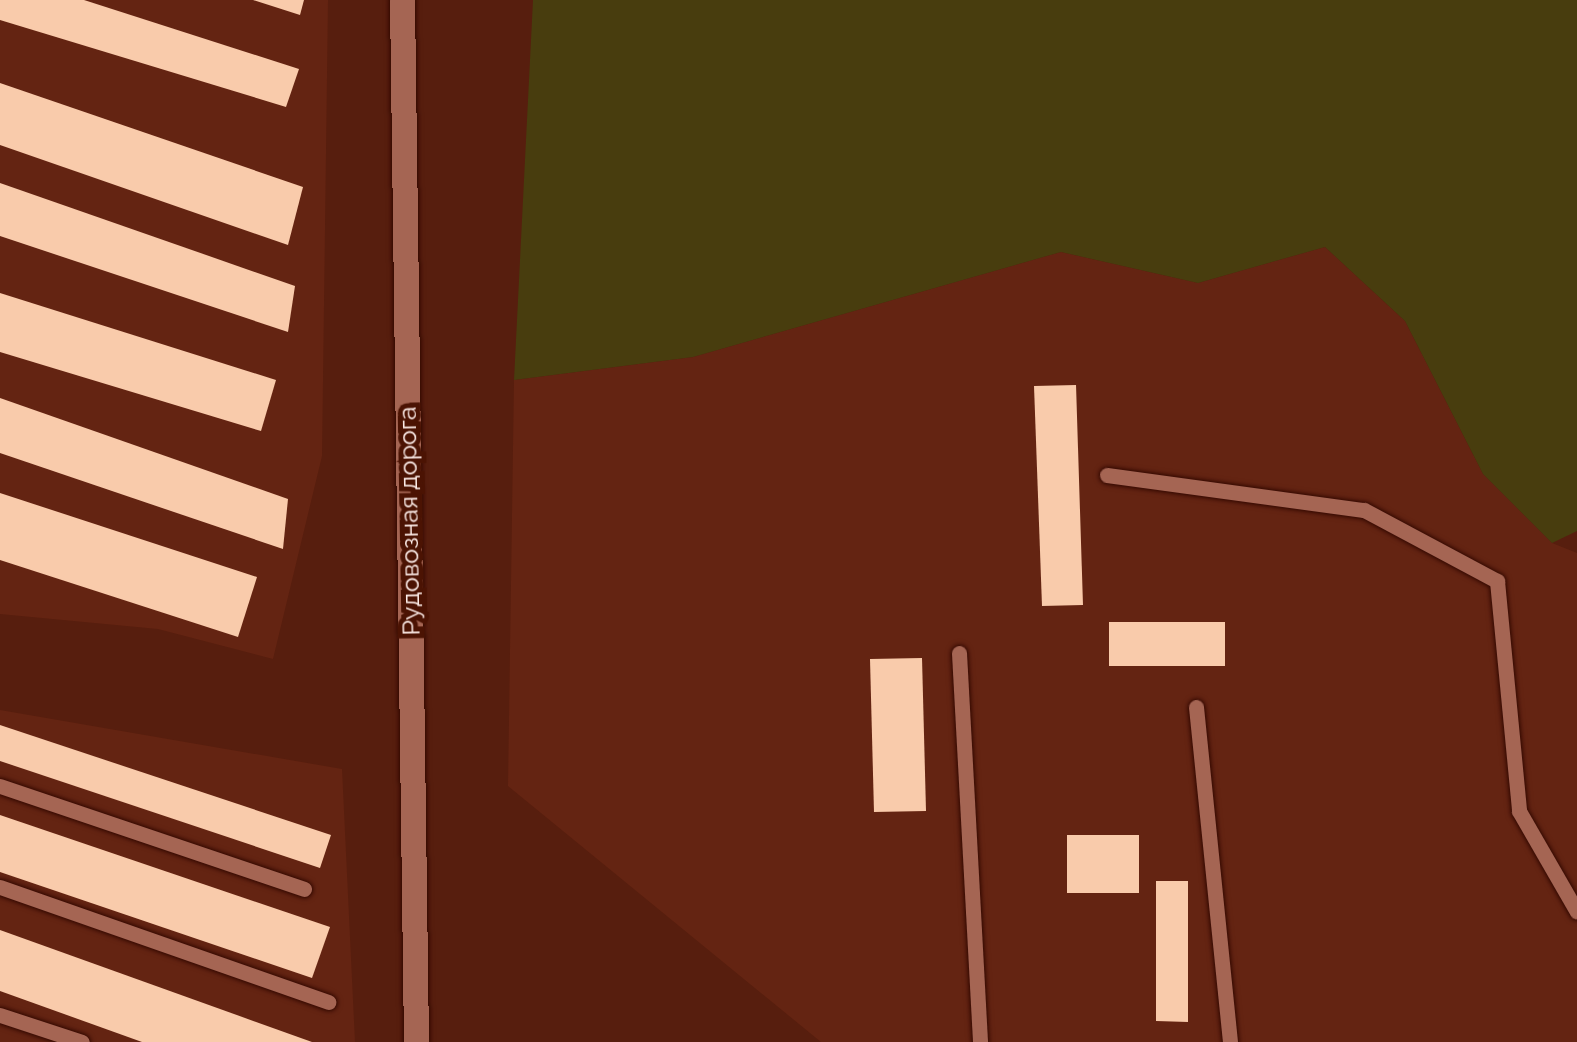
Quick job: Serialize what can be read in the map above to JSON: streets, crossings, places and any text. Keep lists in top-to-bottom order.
{
  "streets": {
    "street": ["Рудовозная дорога"]
  }
}
